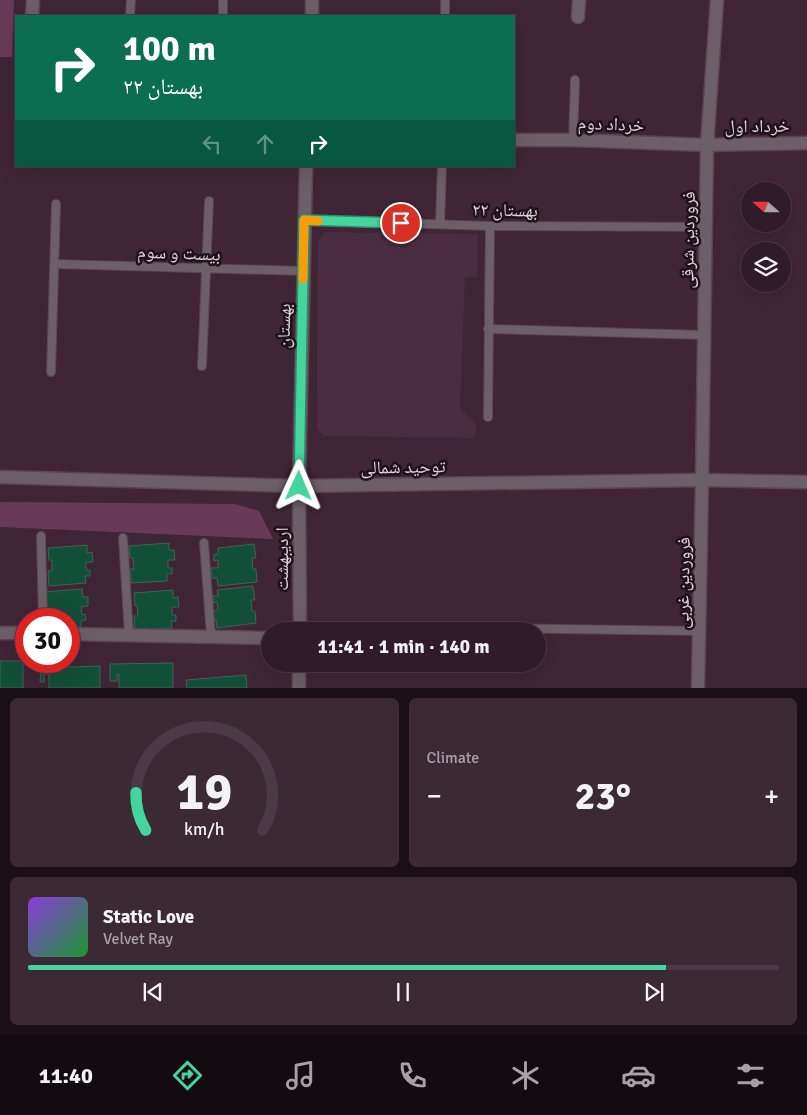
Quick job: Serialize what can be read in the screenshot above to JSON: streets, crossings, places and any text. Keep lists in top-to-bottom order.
{
  "streets": {
    "street": [
      "خرداد دوم",
      "خرداد اول",
      "فروردین شرقی",
      "بهستان",
      "توحید شمالی",
      "اردیبهشت",
      "فروردین غربی"
    ],
    "lane": ["بهستان ۲۲", "بیست و سوم"]
  },
  "crossings": [
    ["خرداد دوم", "خرداد اول"],
    ["خرداد دوم", "فروردین شرقی"],
    ["خرداد اول", "فروردین شرقی"],
    ["بهستان ۲۲", "فروردین شرقی"],
    ["بهستان ۲۲", "بهستان"],
    ["فروردین شرقی", "توحید شمالی"],
    ["فروردین شرقی", "فروردین غربی"],
    ["بیست و سوم", "بهستان"],
    ["بهستان", "توحید شمالی"],
    ["بهستان", "اردیبهشت"],
    ["توحید شمالی", "اردیبهشت"],
    ["توحید شمالی", "فروردین غربی"]
  ],
  "north": "left",
  "page": {
    "turn": ["100 m", "بهستان ۲۲"],
    "limit": "30",
    "trip": "11:41 · 1 min · 140 m",
    "tile": "Climate",
    "heat": ["−", "23°", "+"],
    "song": ["Static Love", "Velvet Ray"],
    "tabs": "11:40",
    "gauge": ["19", "km/h"]
  }
}
